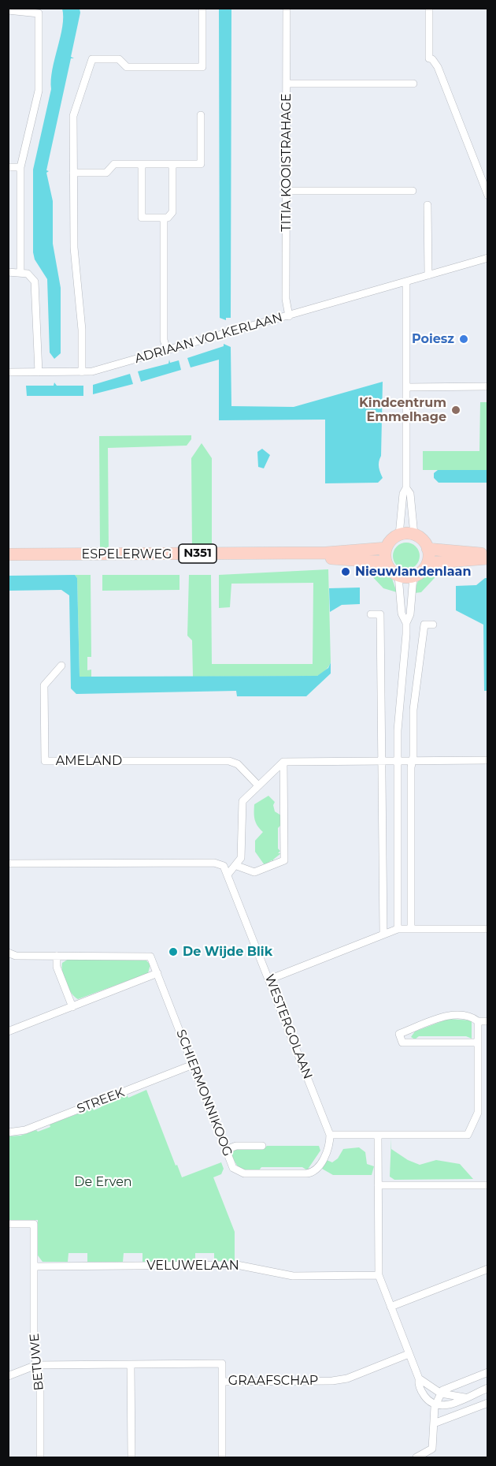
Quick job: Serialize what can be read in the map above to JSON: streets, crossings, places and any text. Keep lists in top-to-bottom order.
{
  "streets": {
    "main road": ["N351", "ESPELERWEG"],
    "street": [
      "TITIA KOOISTRAHAGE",
      "ADRIAAN VOLKERLAAN",
      "AMELAND",
      "WESTERGOLAAN",
      "SCHIERMONNIKOOG",
      "STREEK",
      "VELUWELAAN",
      "BETUWE",
      "GRAAFSCHAP"
    ]
  },
  "crossings": [
    ["TITIA KOOISTRAHAGE", "ADRIAAN VOLKERLAAN"],
    ["WESTERGOLAAN", "SCHIERMONNIKOOG"],
    ["SCHIERMONNIKOOG", "STREEK"],
    ["VELUWELAAN", "BETUWE"],
    ["BETUWE", "GRAAFSCHAP"]
  ],
  "parks": ["De Erven"],
  "places": [
    "Poiesz",
    "Kindcentrum Emmelhage",
    "Nieuwlandenlaan",
    "De Wijde Blik"
  ]
}
